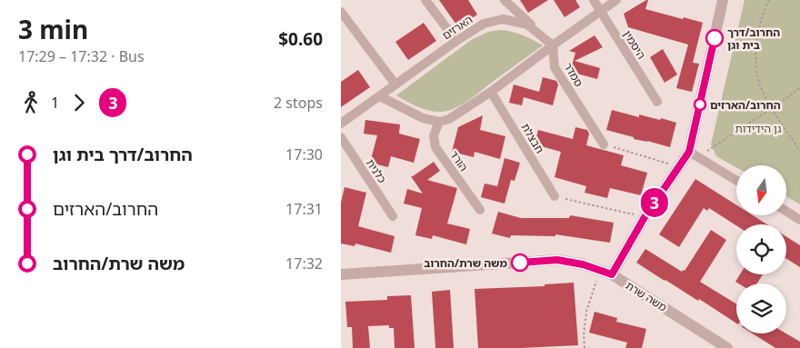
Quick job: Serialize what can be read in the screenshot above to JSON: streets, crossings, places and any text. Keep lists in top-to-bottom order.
{
  "streets": {
    "street": [
      "הארזים",
      "היסמין",
      "סמדר",
      "חבצלת",
      "הורד",
      "כלנית",
      "משה שרת"
    ]
  },
  "crossings": [
    ["הארזים", "סמדר"]
  ],
  "parks": ["גן הידידות"],
  "places": ["החרוב/דרך בית וגן", "החרוב/הארזים", "משה שרת/החרוב"],
  "lines": ["bus line 3"],
  "north": "bottom",
  "page": {
    "heading": ["3 min", "17:29 – 17:32 · Bus", "$0.60"],
    "on_map": "3",
    "legs": ["1", "3", "2 stops"],
    "list": [
      {
        "name": "החרוב/דרך בית וגן",
        "value": "17:30"
      },
      {
        "name": "החרוב/הארזים",
        "value": "17:31"
      },
      {
        "name": "משה שרת/החרוב",
        "value": "17:32"
      }
    ]
  }
}
